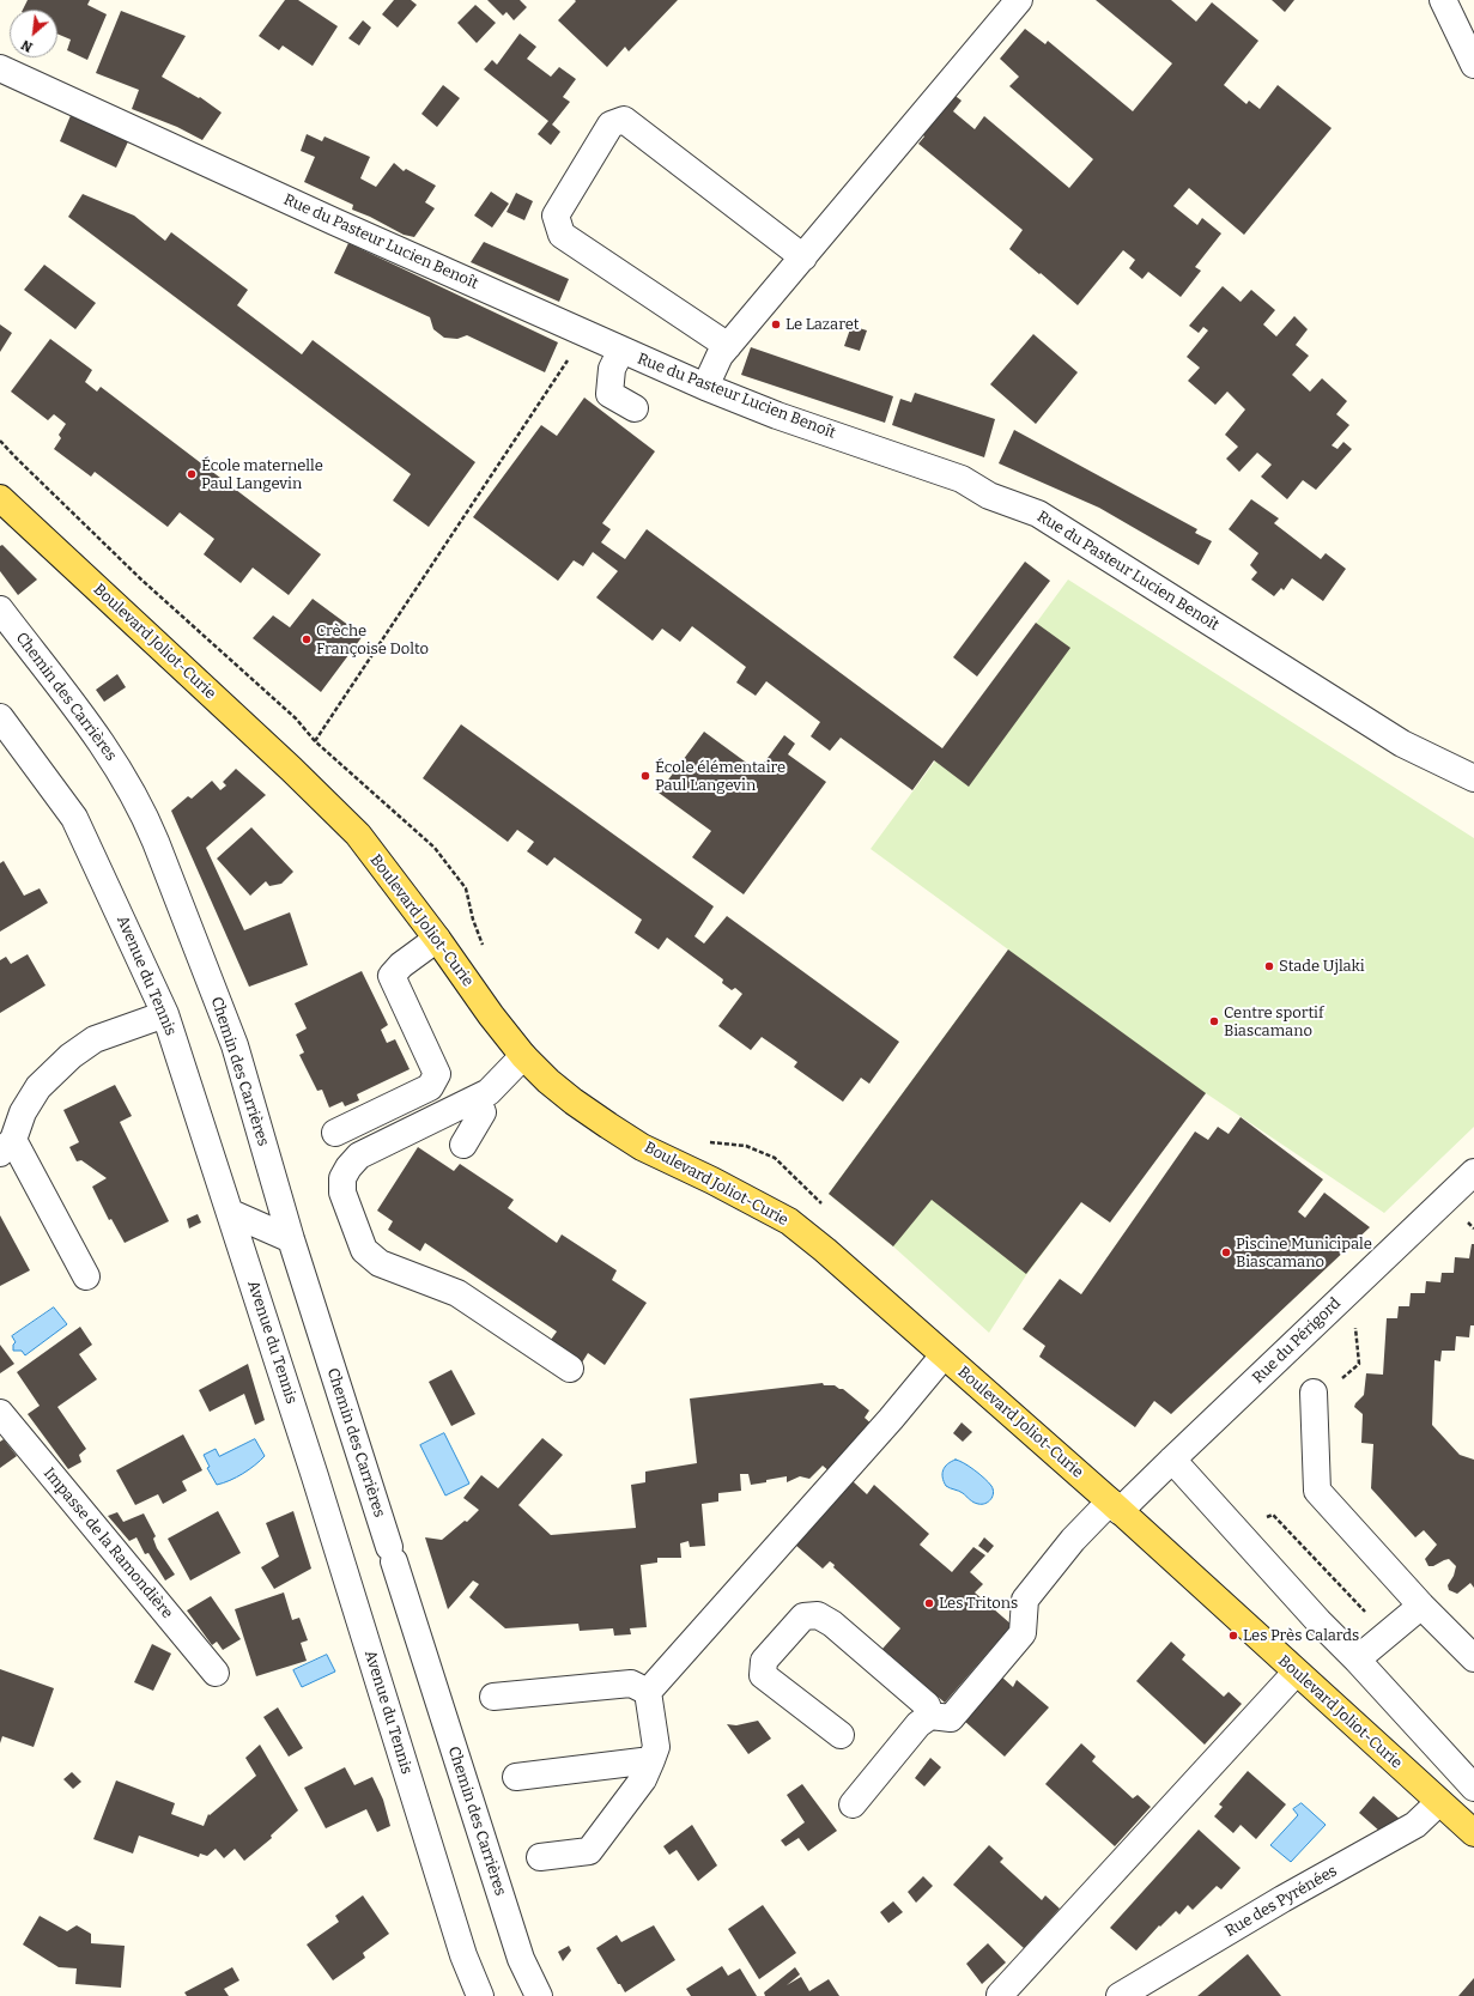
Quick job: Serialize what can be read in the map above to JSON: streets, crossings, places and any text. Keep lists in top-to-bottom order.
{
  "streets": {
    "main road": ["Boulevard Joliot-Curie"],
    "street": [
      "Rue du Pasteur Lucien Benoît",
      "Chemin des Carrières",
      "Avenue du Tennis",
      "Rue du Périgord",
      "Impasse de la Ramondière",
      "Rue des Pyrénées"
    ]
  },
  "crossings": [
    ["Boulevard Joliot-Curie", "Rue du Périgord"],
    ["Boulevard Joliot-Curie", "Rue des Pyrénées"]
  ],
  "places": [
    "Le Lazaret",
    "École maternelle Paul Langevin",
    "Crèche Françoise Dolto",
    "École élémentaire Paul Langevin",
    "Stade Ujlaki",
    "Centre sportif Biascamano",
    "Piscine Municipale Biascamano",
    "Les Tritons",
    "Les Près Calards"
  ],
  "north": "bottom left"
}
